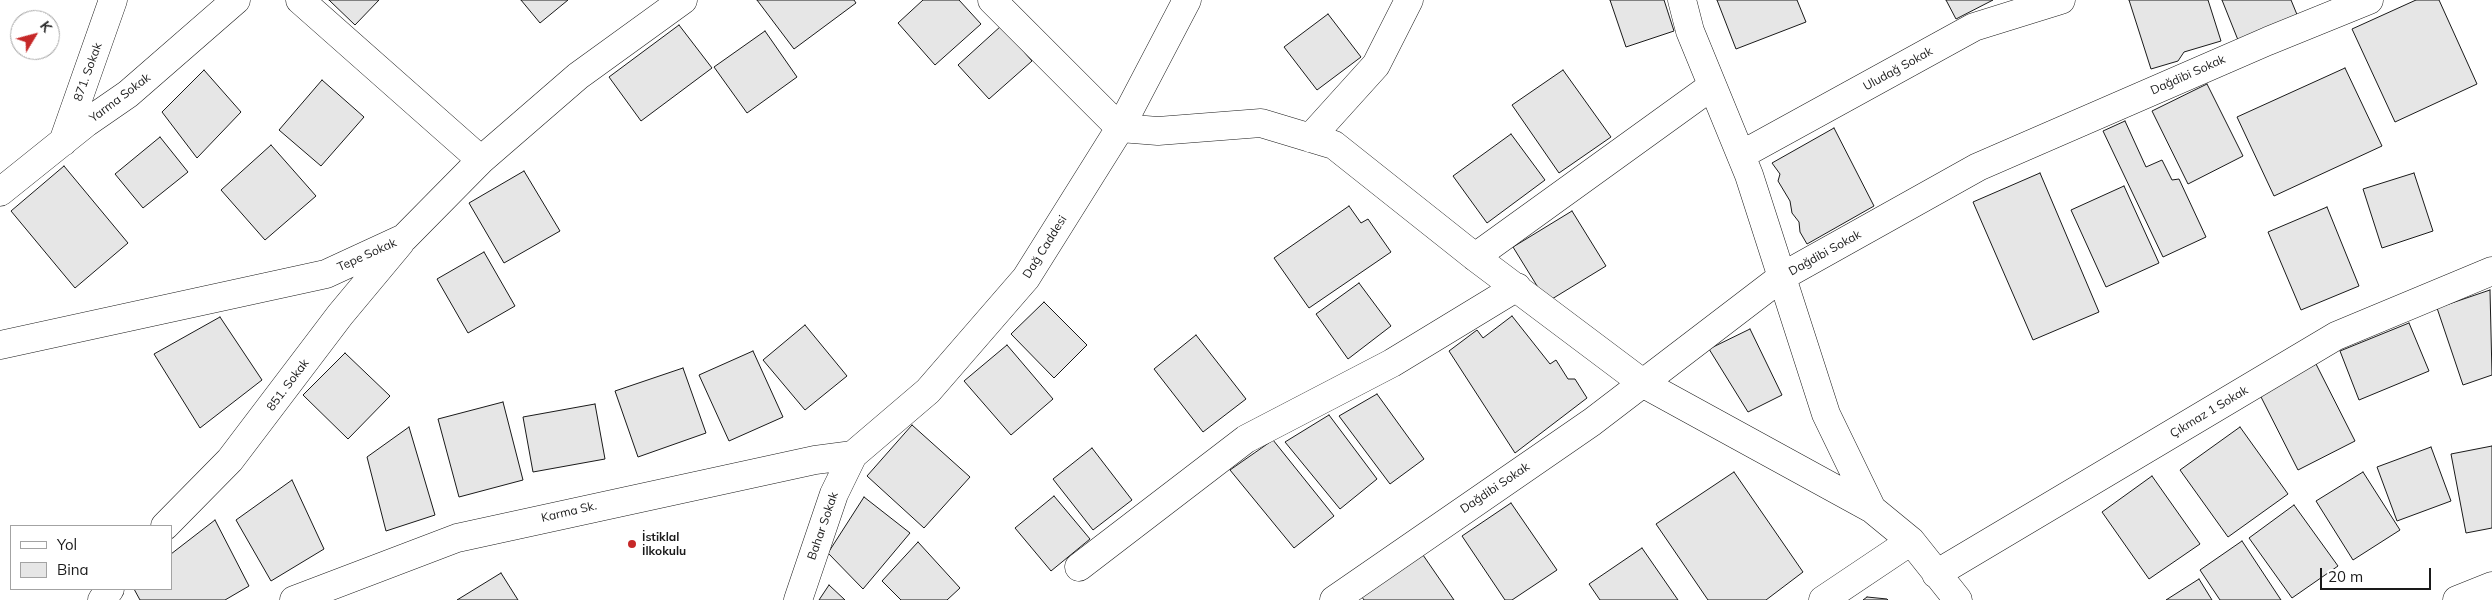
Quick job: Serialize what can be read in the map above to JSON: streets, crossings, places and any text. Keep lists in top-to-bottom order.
{
  "streets": {
    "street": [
      "Uludağ Sokak",
      "871. Sokak",
      "Dağdibi Sokak",
      "Yarma Sokak",
      "Dağ Caddesi",
      "Tepe Sokak",
      "851. Sokak",
      "Çıkmaz 1 Sokak",
      "Karma Sk.",
      "Bahar Sokak"
    ]
  },
  "crossings": [
    ["871. Sokak", "Yarma Sokak"],
    ["Dağ Caddesi", "Karma Sk."],
    ["Dağ Caddesi", "Bahar Sokak"],
    ["Tepe Sokak", "851. Sokak"],
    ["Karma Sk.", "Bahar Sokak"]
  ],
  "places": ["İstiklal İlkokulu"],
  "legend": ["Yol", "Bina"],
  "scale_bar": "20 m",
  "north": "top right"
}
